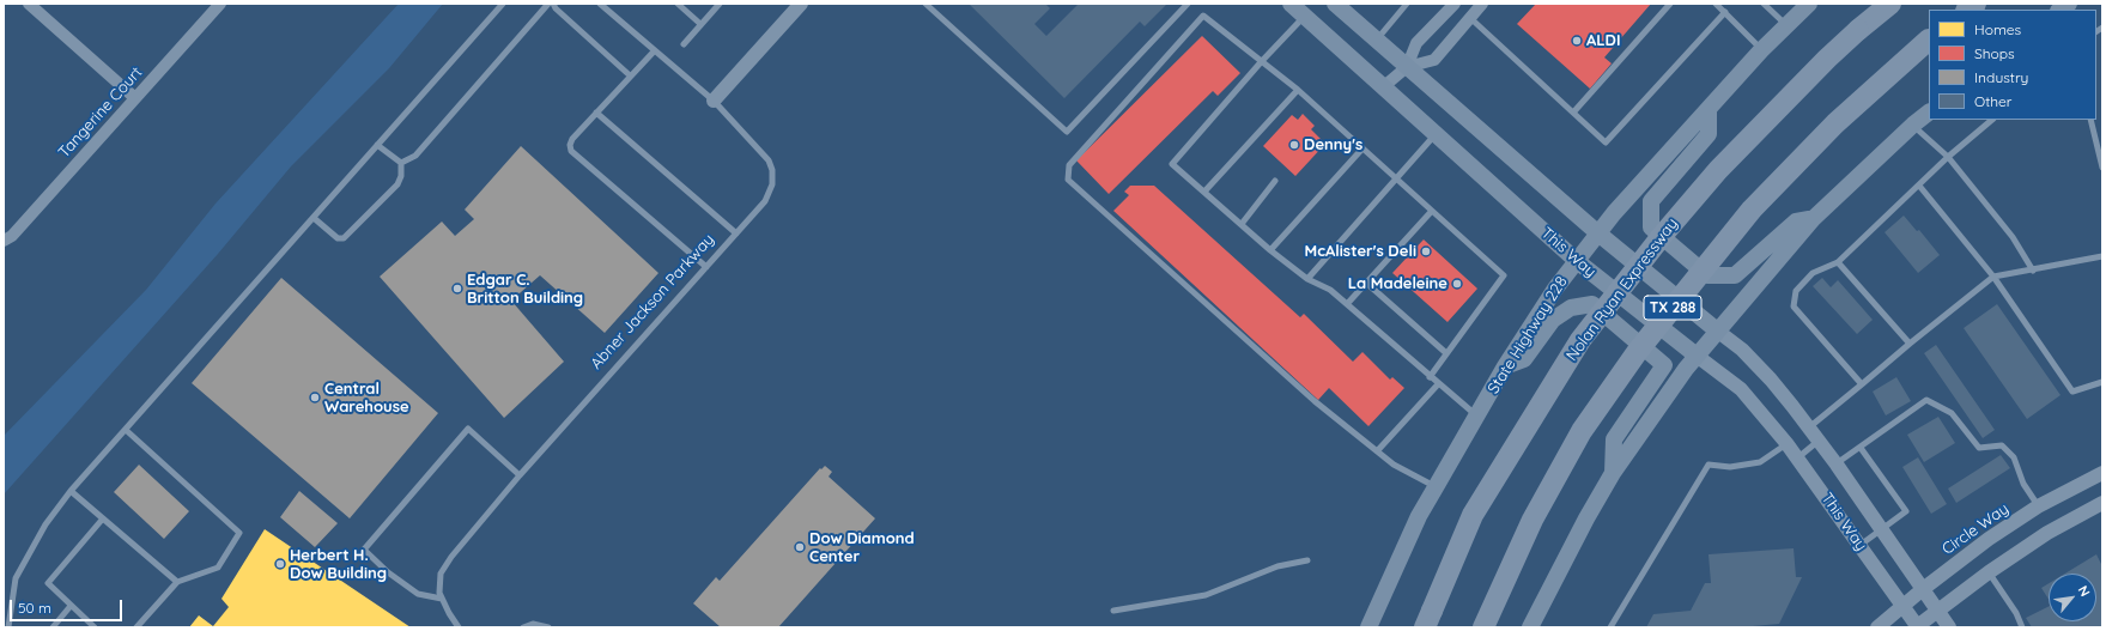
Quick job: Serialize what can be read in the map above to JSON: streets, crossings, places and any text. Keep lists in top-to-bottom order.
{
  "streets": {
    "highway": ["Nolan Ryan Expressway", "TX 288"],
    "main road": ["This Way", "State Highway 228"],
    "street": ["Tangerine Court", "Circle Way"],
    "lane": ["Abner Jackson Parkway"]
  },
  "crossings": [
    ["This Way", "State Highway 228"],
    ["This Way", "Circle Way"]
  ],
  "places": [
    "ALDI",
    "Denny's",
    "McAlister's Deli",
    "La Madeleine",
    "Edgar C. Britton Building",
    "Central Warehouse",
    "Dow Diamond Center",
    "Herbert H. Dow Building"
  ],
  "legend": [
    "Homes",
    "Shops",
    "Industry",
    "Other"
  ],
  "scale_bar": "50 m",
  "north": "top right"
}
